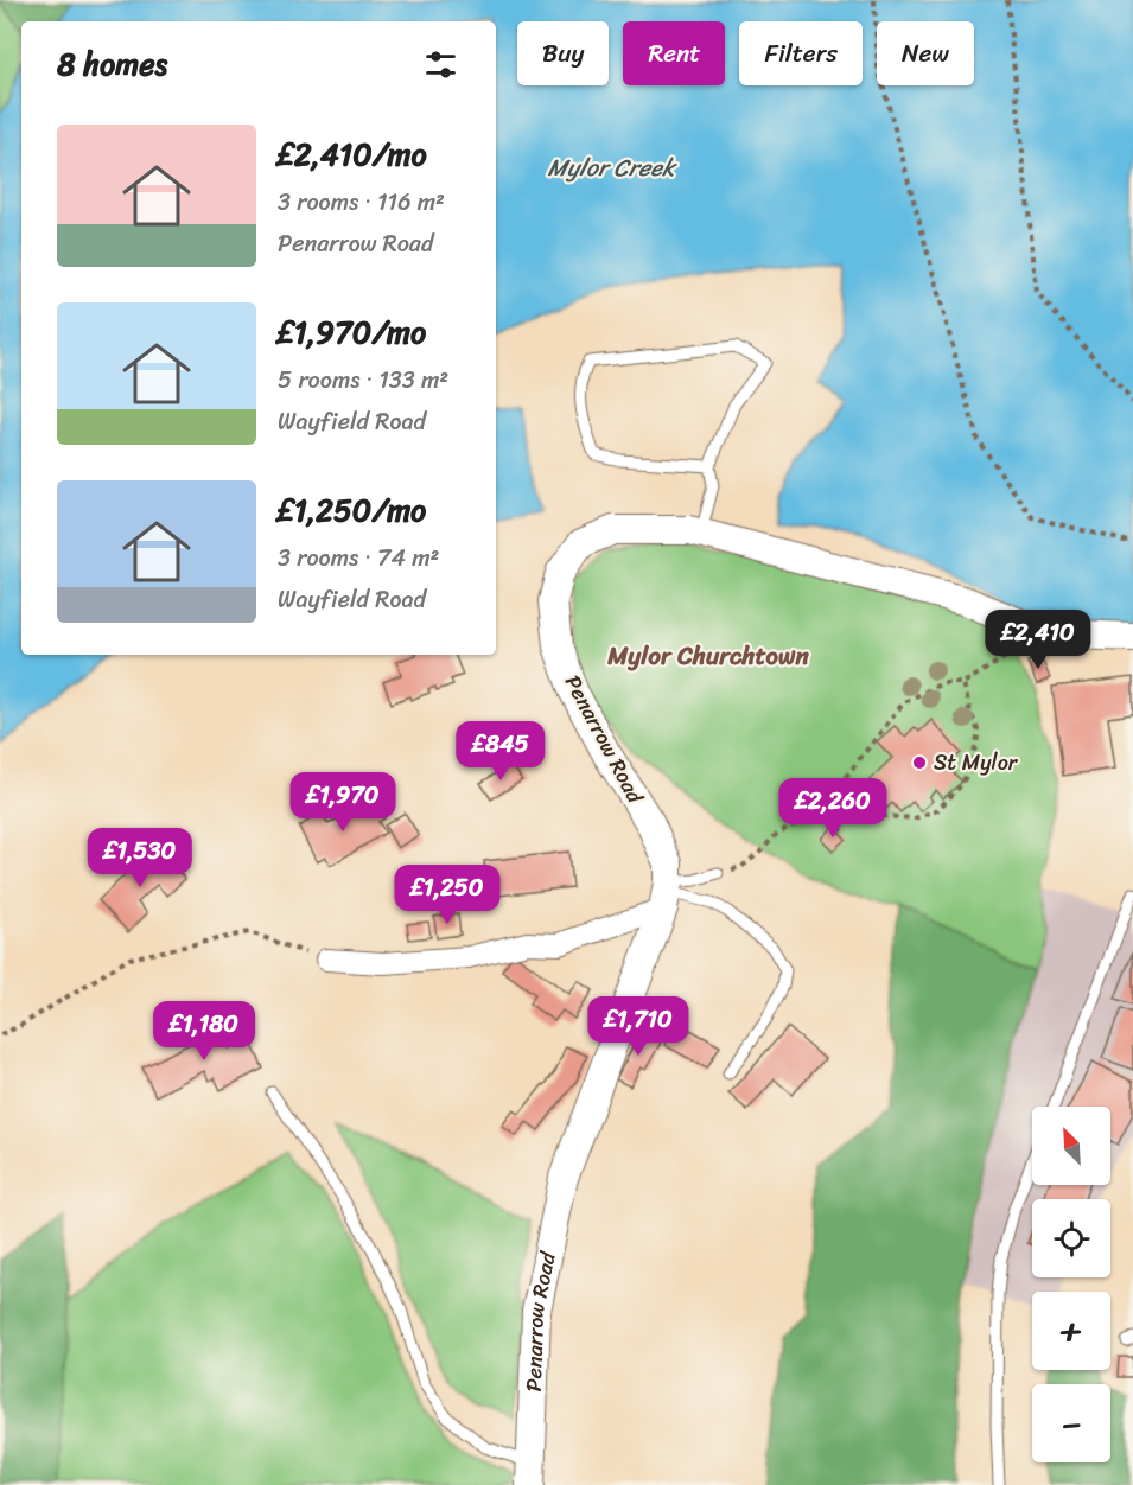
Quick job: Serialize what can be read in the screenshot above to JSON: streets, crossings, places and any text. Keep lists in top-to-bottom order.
{
  "streets": {
    "street": ["Penarrow Road"]
  },
  "districts": ["Mylor Churchtown"],
  "water": ["Mylor Creek"],
  "places": ["St Mylor"],
  "north": "top left",
  "page": {
    "chip": [
      "Buy",
      "Rent",
      "Filters",
      "New"
    ],
    "heading": "8 homes",
    "list": [
      {
        "name": "£2,410/mo",
        "note": "3 rooms · 116 m² · Penarrow Road"
      },
      {
        "name": "£1,970/mo",
        "note": "5 rooms · 133 m² · Wayfield Road"
      },
      {
        "name": "£1,250/mo",
        "note": "3 rooms · 74 m² · Wayfield Road"
      }
    ],
    "price": [
      "£2,410",
      "£845",
      "£1,970",
      "£2,260",
      "£1,530",
      "£1,250",
      "£1,710",
      "£1,180"
    ],
    "map_buttons": ["+", "−"]
  }
}
